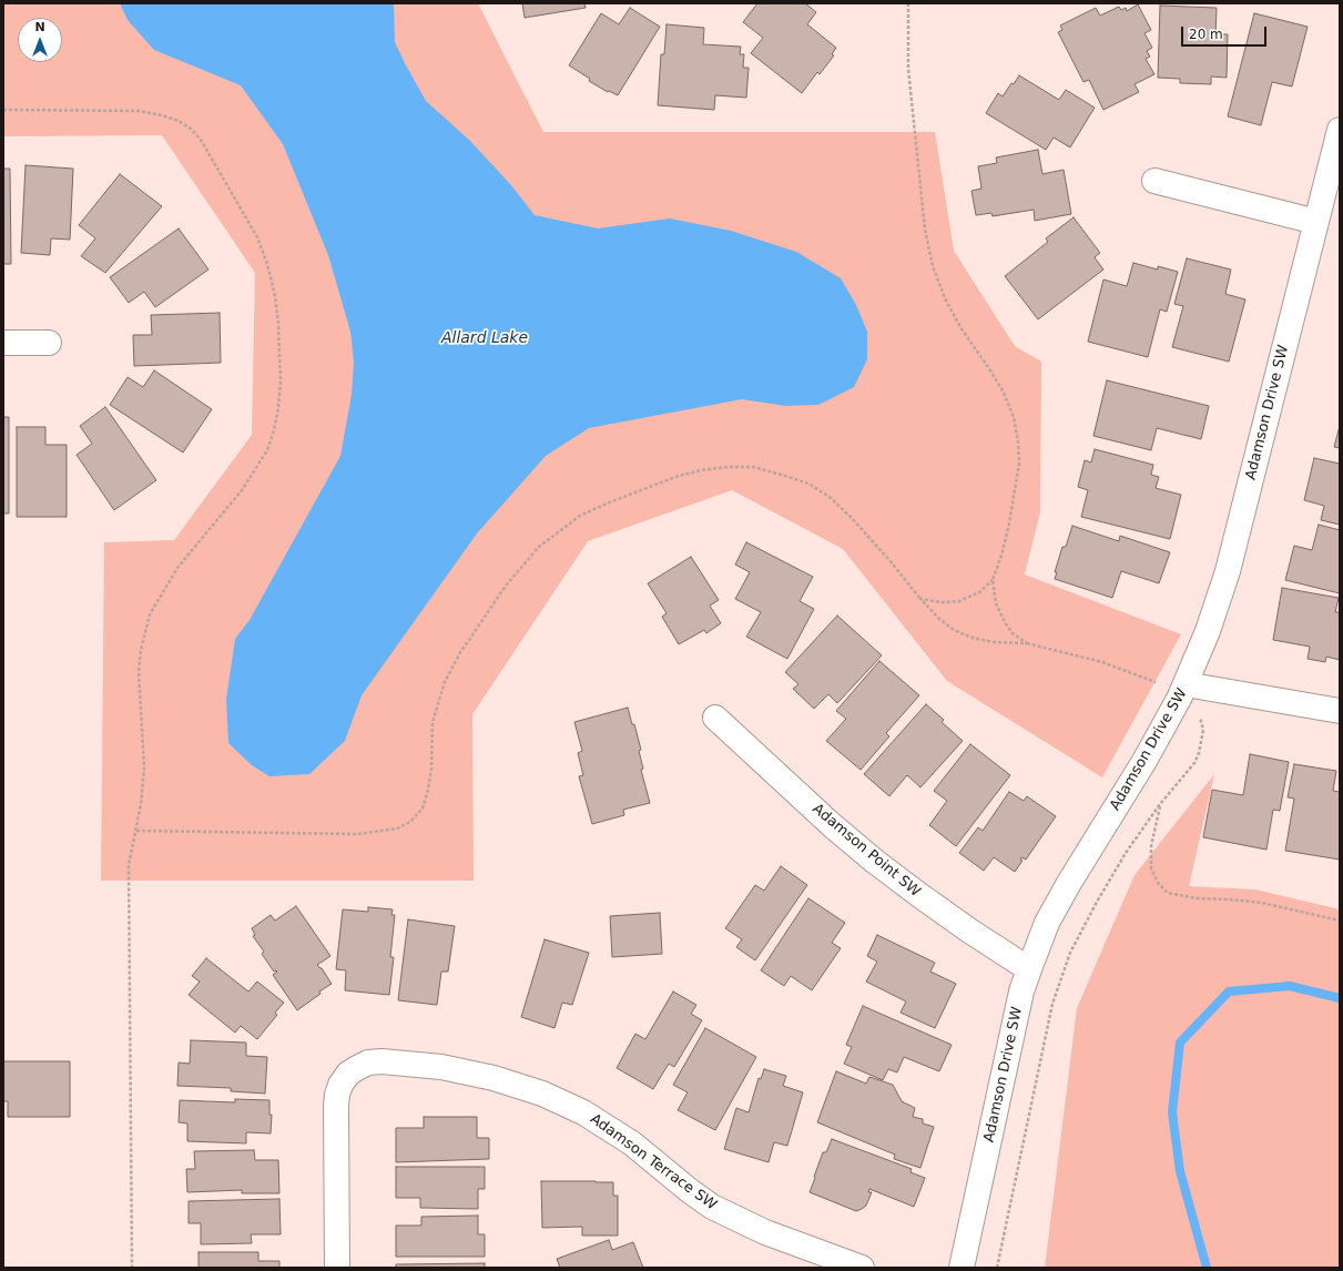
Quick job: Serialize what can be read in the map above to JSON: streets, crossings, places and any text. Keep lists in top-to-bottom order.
{
  "streets": {
    "street": ["Adamson Drive SW", "Adamson Point SW", "Adamson Terrace SW"]
  },
  "crossings": [
    ["Adamson Drive SW", "Adamson Point SW"]
  ],
  "water": ["Allard Lake"],
  "scale_bar": "20 m",
  "north": "top"
}
